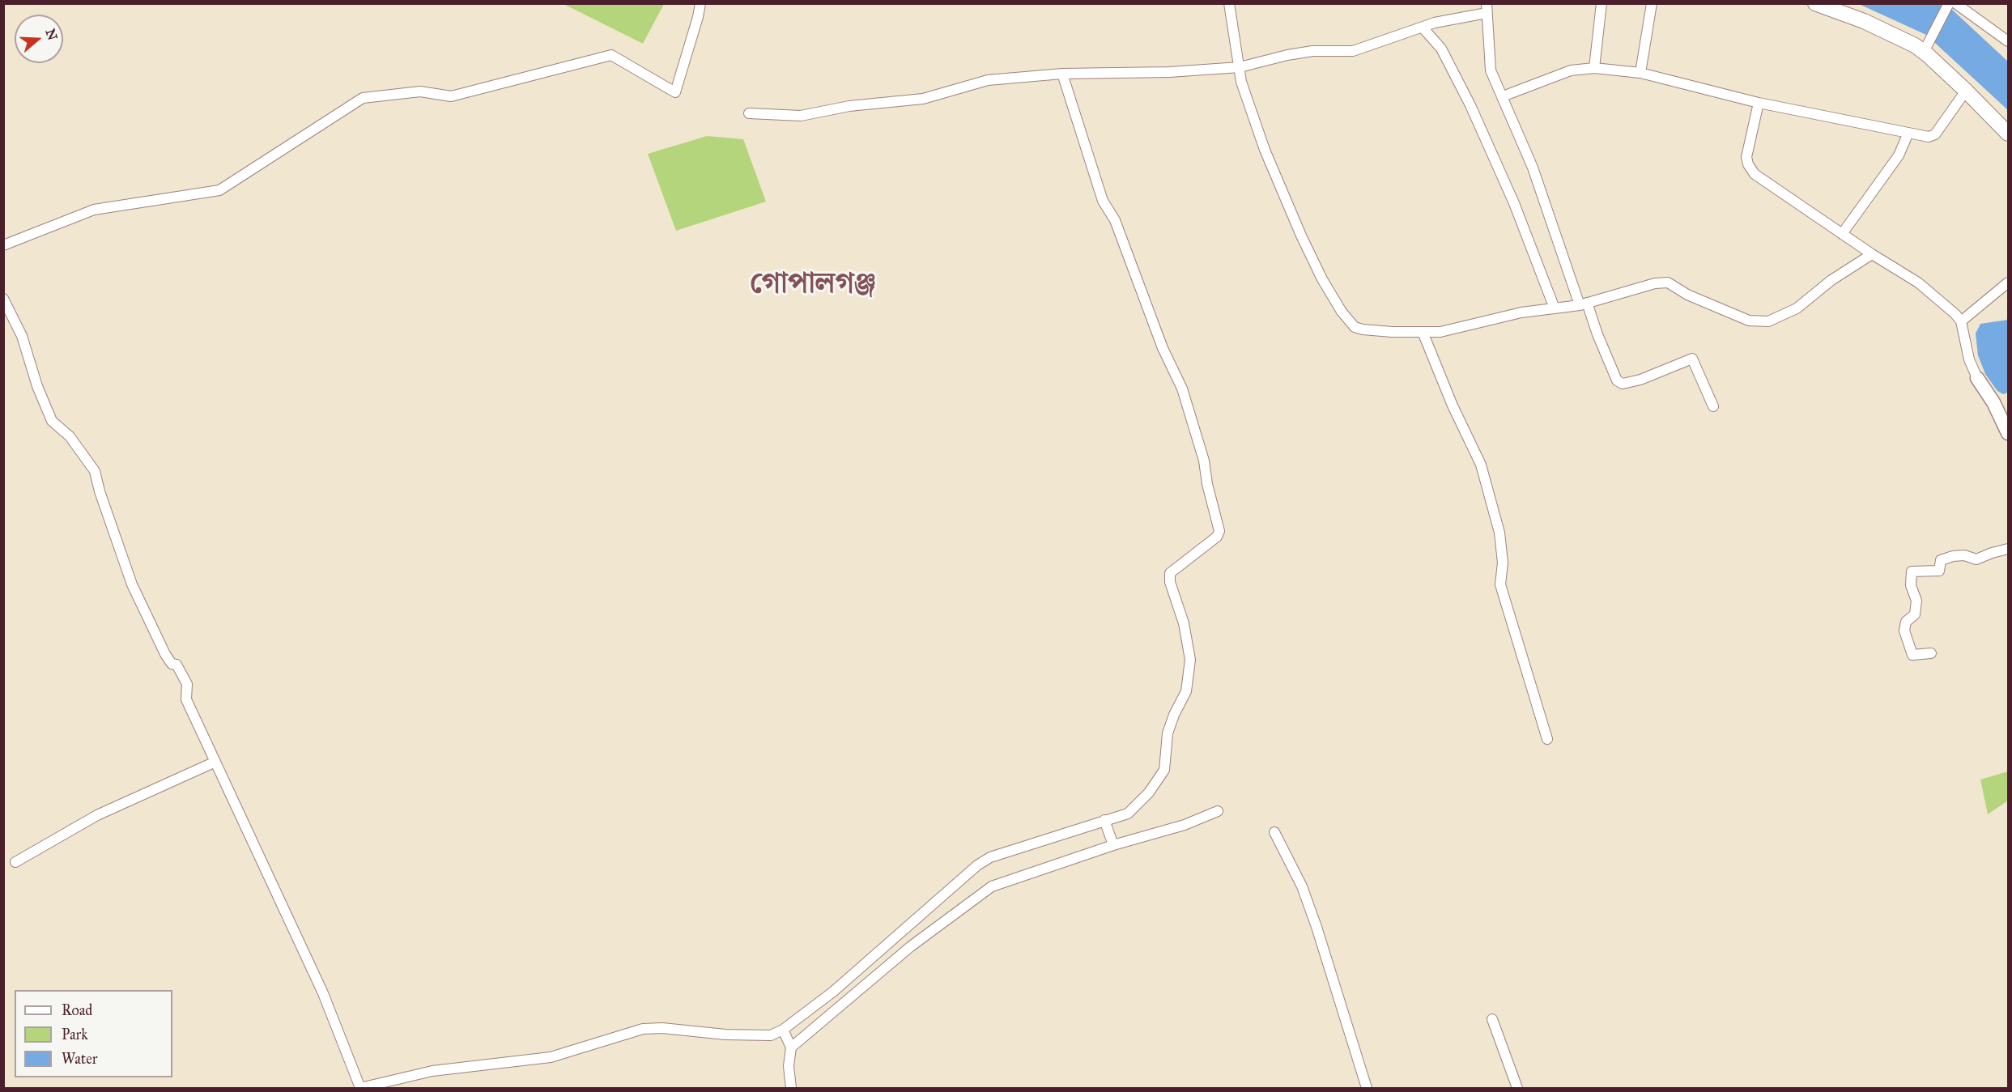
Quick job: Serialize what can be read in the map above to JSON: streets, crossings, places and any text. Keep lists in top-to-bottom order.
{
  "districts": ["গোপালগঞ্জ"],
  "legend": ["Road", "Park", "Water"],
  "north": "right"
}
